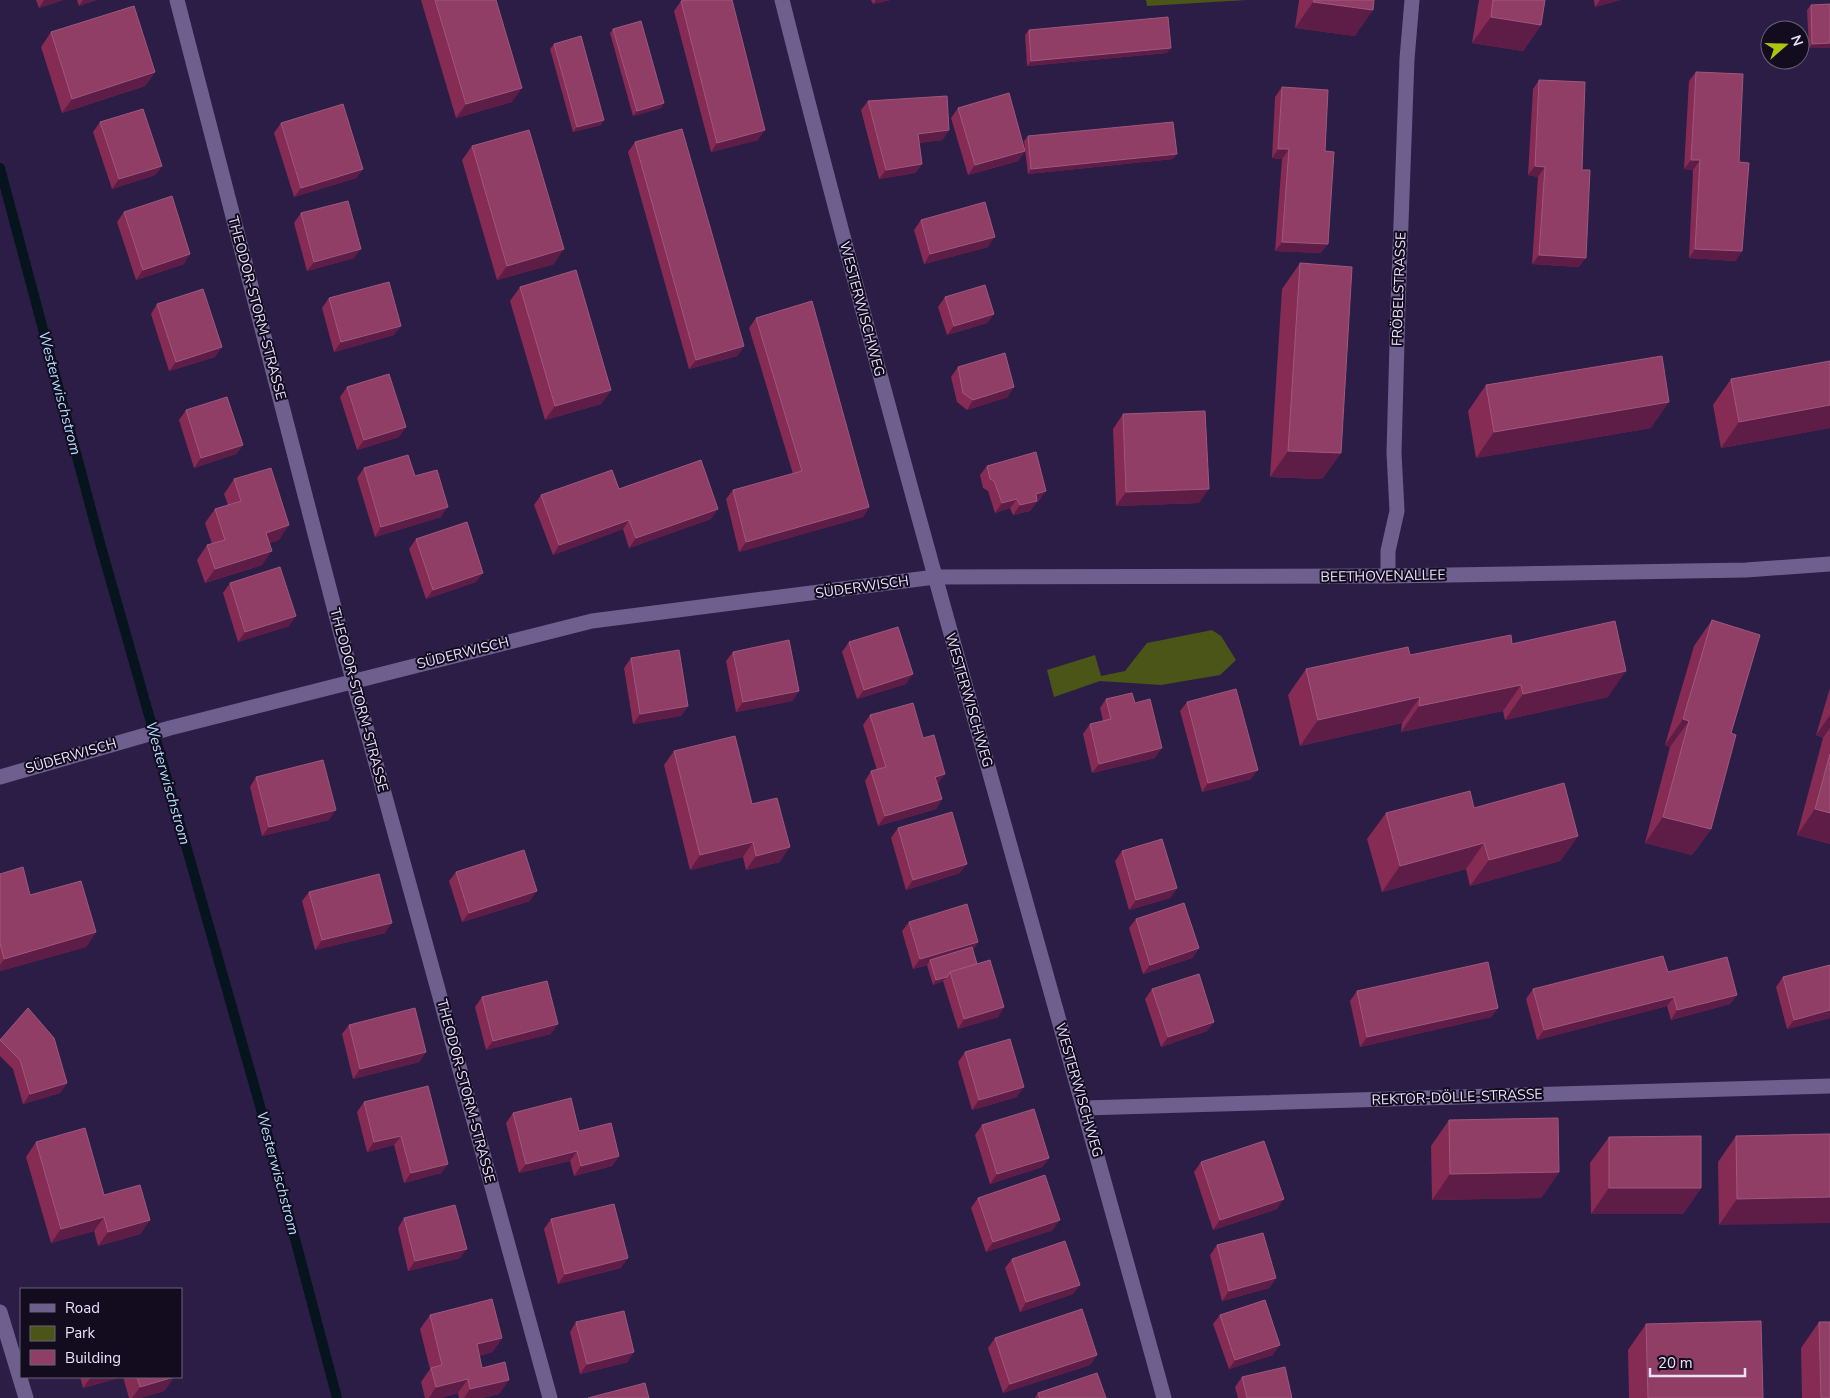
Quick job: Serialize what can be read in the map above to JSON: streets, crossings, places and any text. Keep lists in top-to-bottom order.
{
  "streets": {
    "street": [
      "FRÖBELSTRASSE",
      "THEODOR-STORM-STRASSE",
      "WESTERWISCHWEG",
      "BEETHOVENALLEE",
      "SÜDERWISCH",
      "REKTOR-DÖLLE-STRASSE"
    ]
  },
  "crossings": [
    ["FRÖBELSTRASSE", "BEETHOVENALLEE"],
    ["THEODOR-STORM-STRASSE", "SÜDERWISCH"],
    ["WESTERWISCHWEG", "BEETHOVENALLEE"],
    ["WESTERWISCHWEG", "SÜDERWISCH"],
    ["WESTERWISCHWEG", "REKTOR-DÖLLE-STRASSE"],
    ["BEETHOVENALLEE", "SÜDERWISCH"]
  ],
  "water": ["Westerwischstrom"],
  "legend": ["Road", "Park", "Building"],
  "scale_bar": "20 m",
  "north": "right"
}
